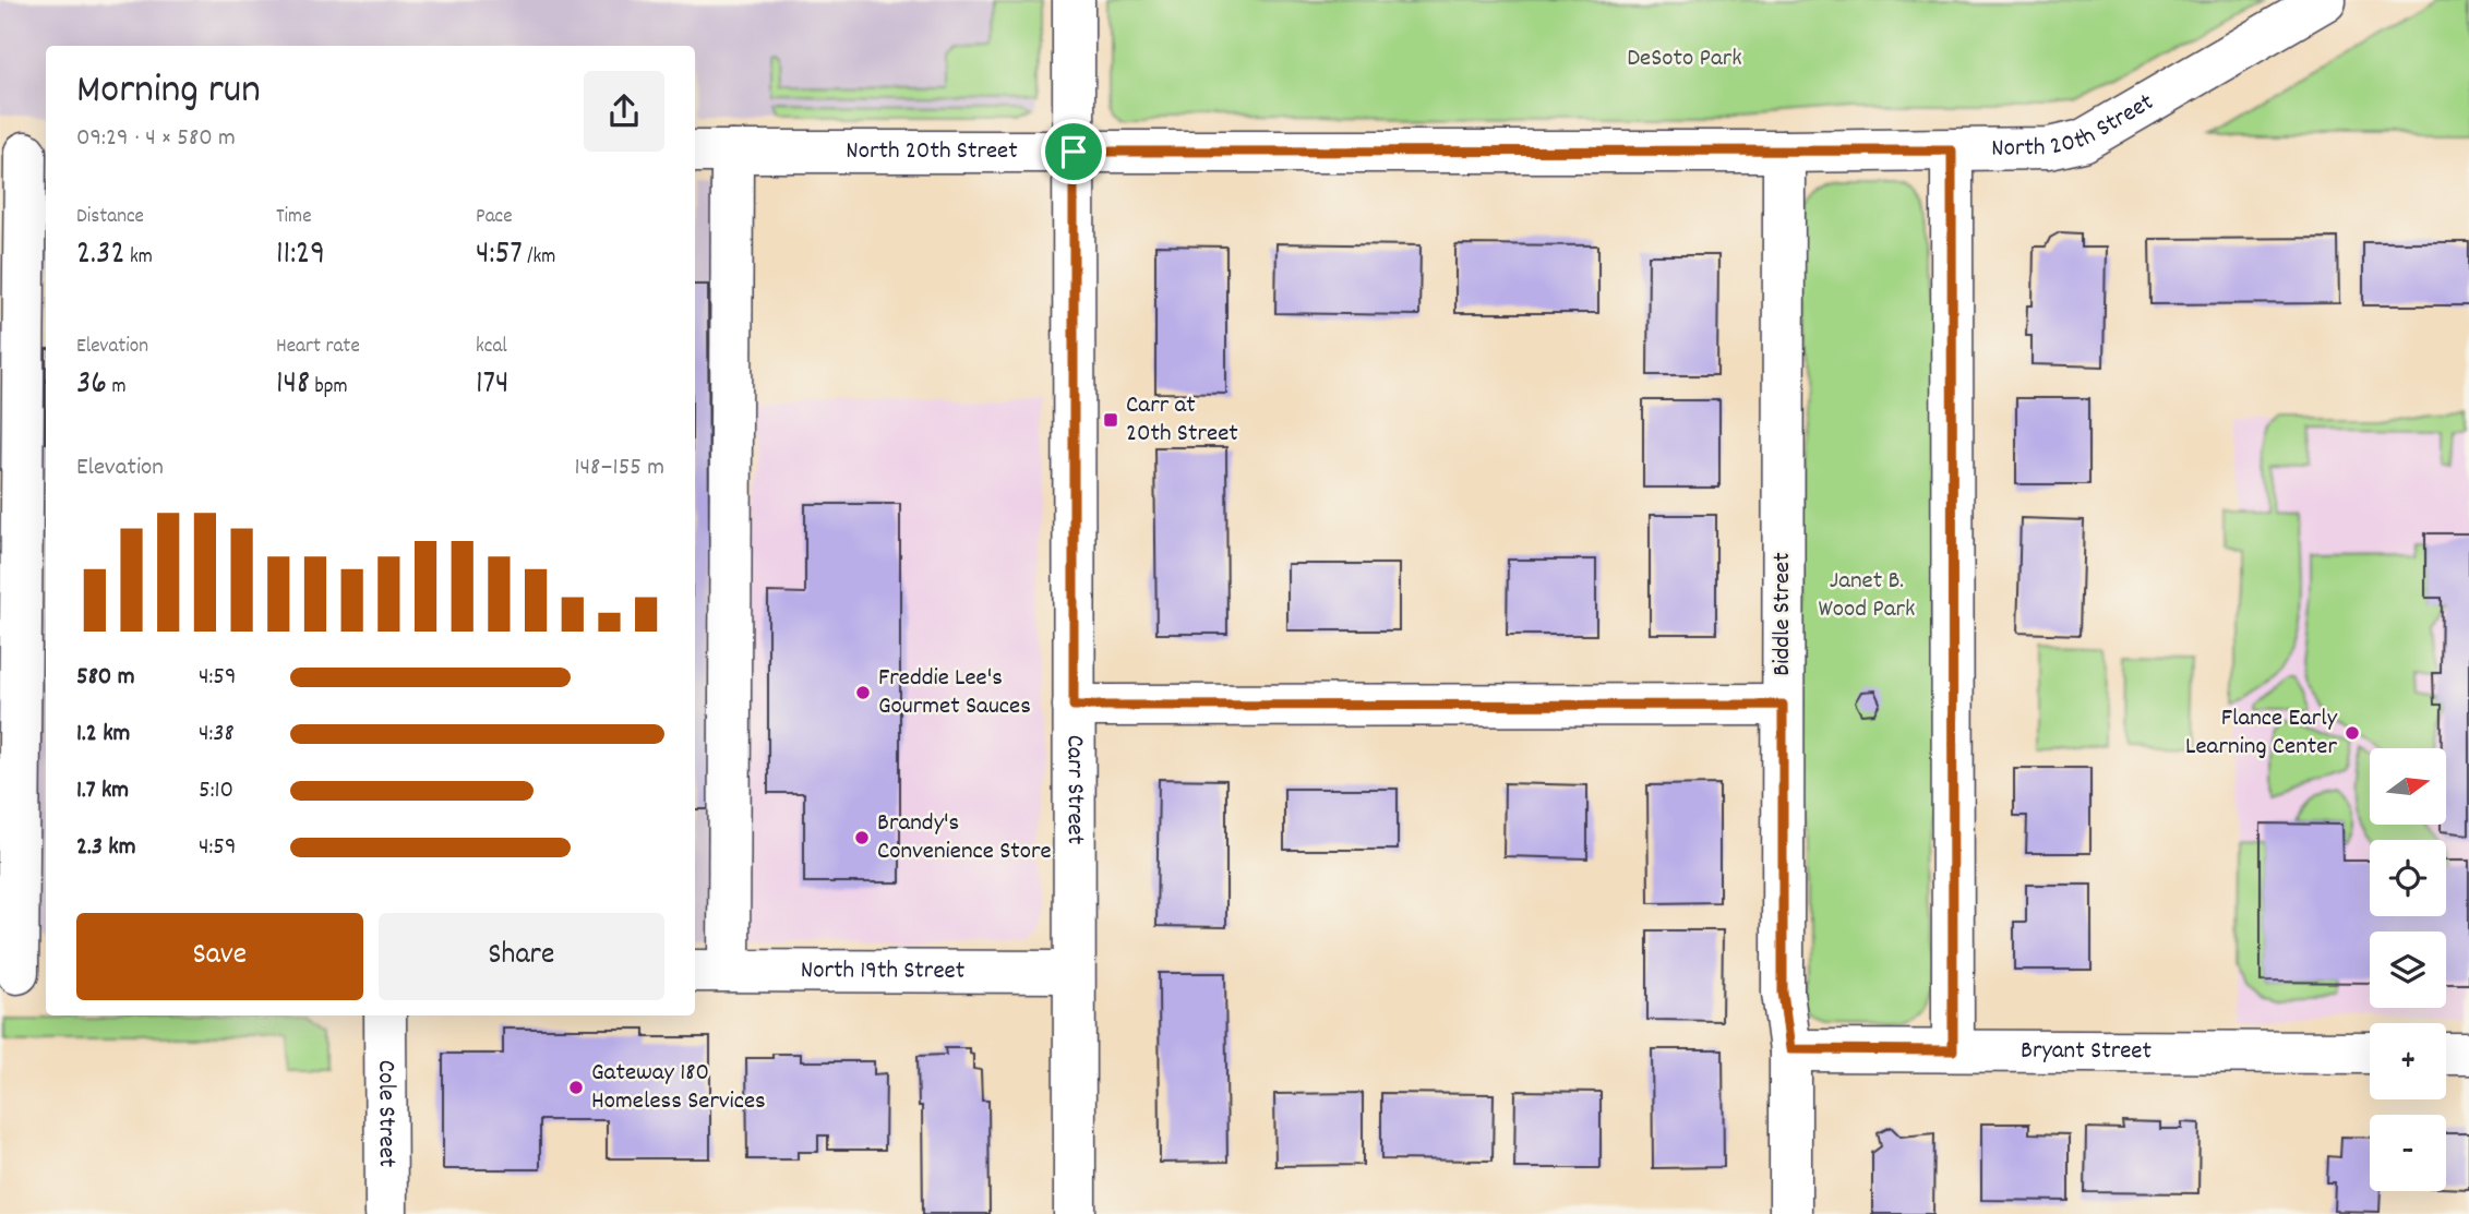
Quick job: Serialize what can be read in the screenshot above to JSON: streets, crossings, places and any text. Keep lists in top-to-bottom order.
{
  "streets": {
    "street": [
      "North 20th Street",
      "Biddle Street",
      "Carr Street",
      "North 19th Street",
      "Bryant Street",
      "Cole Street"
    ]
  },
  "crossings": [
    ["North 20th Street", "Biddle Street"],
    ["North 20th Street", "Carr Street"],
    ["Biddle Street", "Bryant Street"],
    ["Carr Street", "North 19th Street"]
  ],
  "parks": ["DeSoto Park", "Janet B. Wood Park"],
  "places": {
    "transit": ["Carr at 20th Street"],
    "other": [
      "Freddie Lee's Gourmet Sauces",
      "Flance Early Learning Center",
      "Brandy's Convenience Store",
      "Gateway 180 Homeless Services"
    ]
  },
  "north": "right",
  "page": {
    "heading": ["Morning run", "09:29 · 4 × 580 m"],
    "stats": [
      ["Distance", "2.32 km"],
      ["Time", "11:29"],
      ["Pace", "4:57 /km"],
      ["Elevation", "36 m"],
      ["Heart rate", "148 bpm"],
      ["kcal", "174"]
    ],
    "chart": ["Elevation", "148–155 m"],
    "list": [
      {
        "name": "580 m",
        "note": "4:59"
      },
      {
        "name": "1.2 km",
        "note": "4:38"
      },
      {
        "name": "1.7 km",
        "note": "5:10"
      },
      {
        "name": "2.3 km",
        "note": "4:59"
      }
    ],
    "map_buttons": ["+", "−"],
    "buttons": ["Save", "Share"]
  }
}
